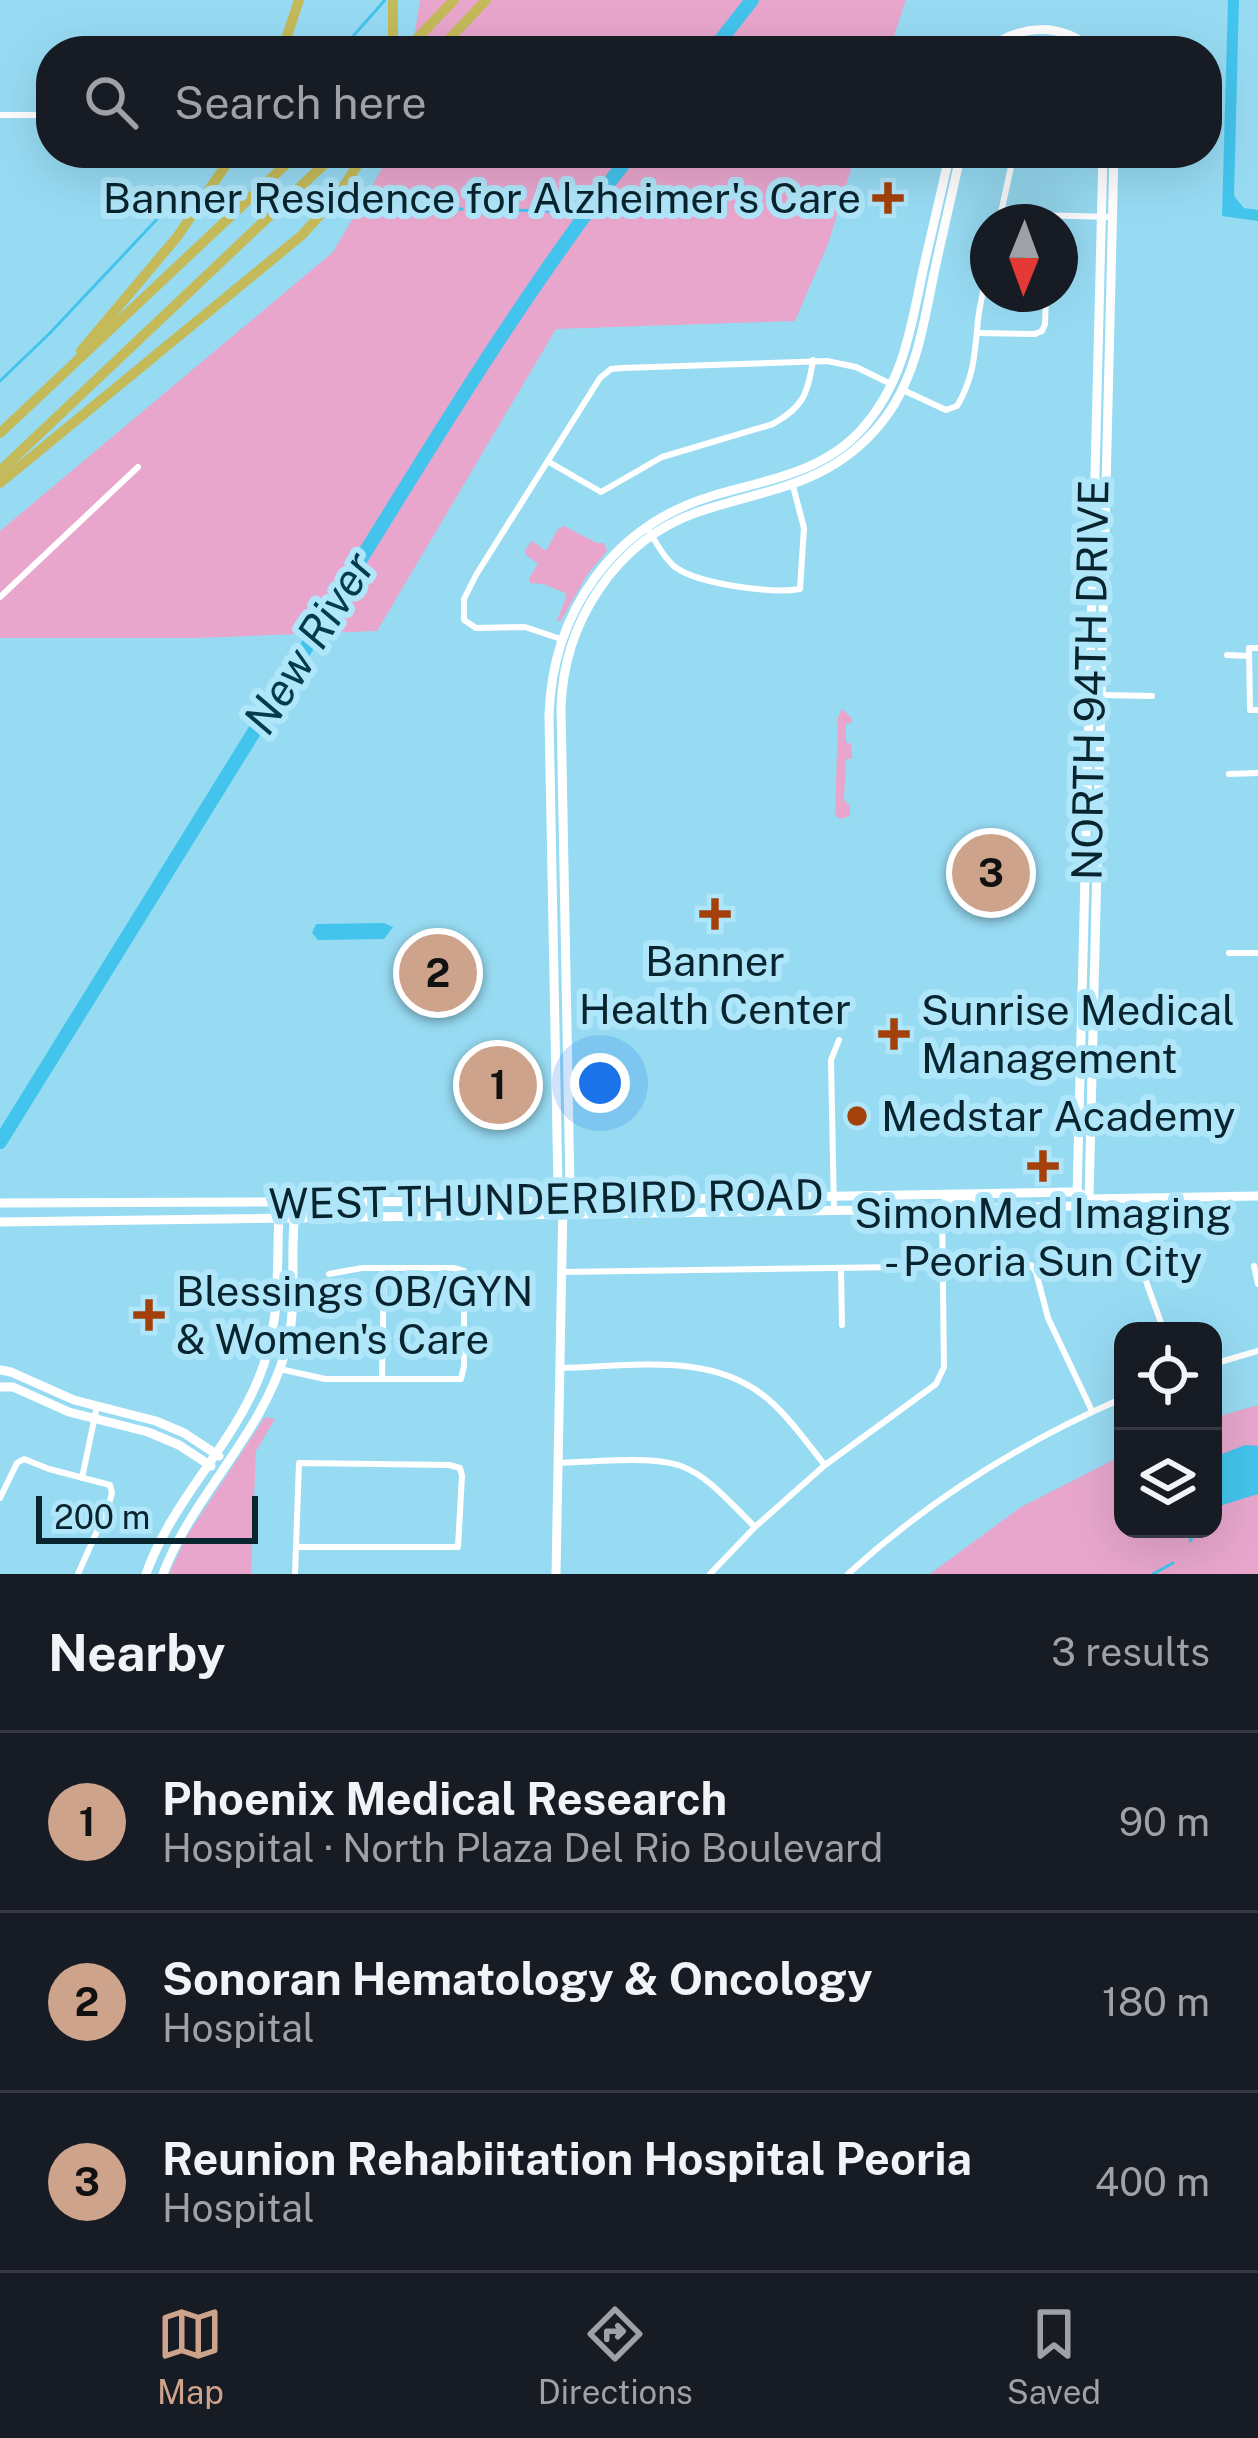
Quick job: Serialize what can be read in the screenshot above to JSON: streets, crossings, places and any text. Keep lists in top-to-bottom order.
{
  "streets": {
    "street": ["NORTH 94TH DRIVE", "WEST THUNDERBIRD ROAD"]
  },
  "crossings": [
    ["NORTH 94TH DRIVE", "WEST THUNDERBIRD ROAD"]
  ],
  "water": ["New River"],
  "places": {
    "health": [
      "Banner Residence for Alzheimer's Care",
      "Banner Health Center",
      "Sunrise Medical Management",
      "SimonMed Imaging - Peoria Sun City",
      "Blessings OB/GYN & Women's Care"
    ],
    "other": ["Medstar Academy"]
  },
  "scale_bar": "200 m",
  "north": "bottom",
  "page": {
    "search": "Search here",
    "pins": ["3", "2", "1"],
    "scale": "200 m",
    "heading": ["Nearby", "3 results"],
    "list": [
      {
        "mark": "1",
        "name": "Phoenix Medical Research",
        "note": "Hospital · North Plaza Del Rio Boulevard",
        "value": "90 m"
      },
      {
        "mark": "2",
        "name": "Sonoran Hematology & Oncology",
        "note": "Hospital",
        "value": "180 m"
      },
      {
        "mark": "3",
        "name": "Reunion Rehabiitation Hospital Peoria",
        "note": "Hospital",
        "value": "400 m"
      }
    ],
    "nav": ["Map", "Directions", "Saved"]
  }
}
